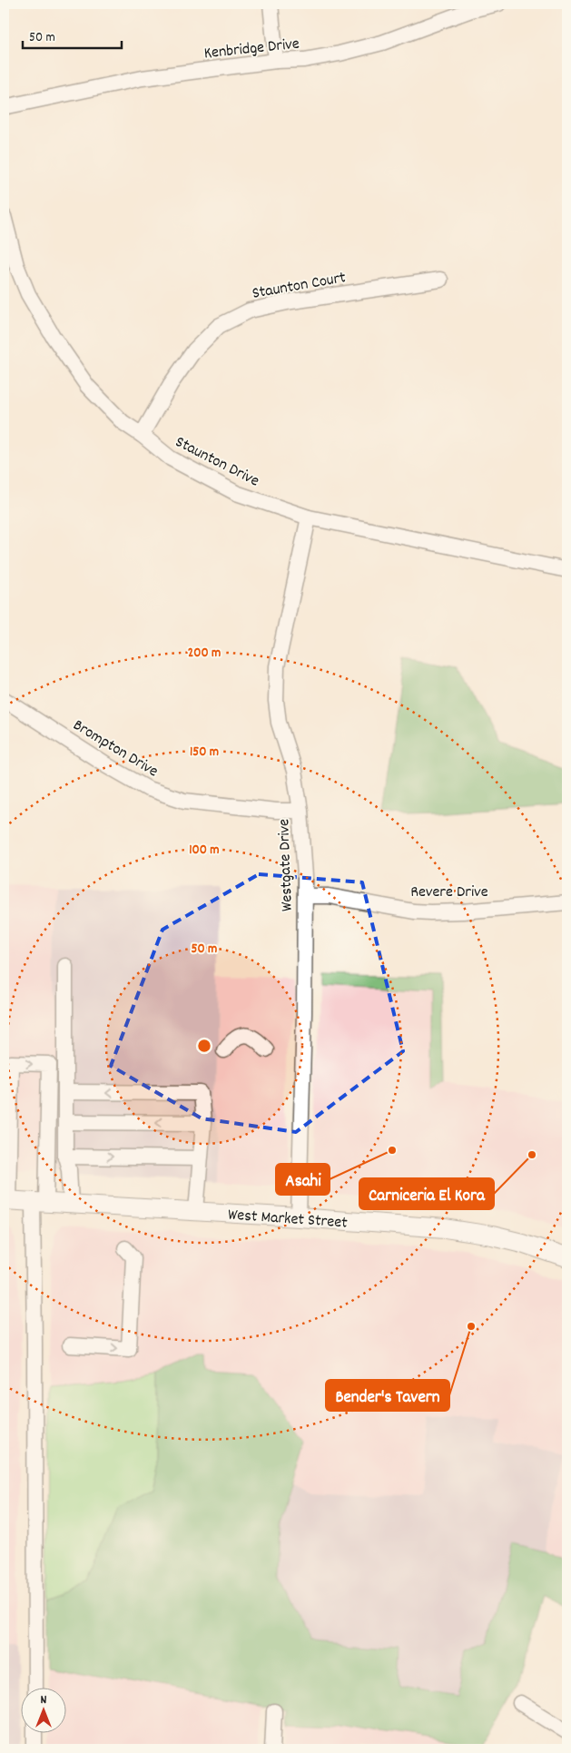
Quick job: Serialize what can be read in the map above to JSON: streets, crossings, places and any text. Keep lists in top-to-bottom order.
{
  "streets": {
    "main road": ["West Market Street"],
    "street": [
      "Kenbridge Drive",
      "Staunton Court",
      "Staunton Drive",
      "Brompton Drive",
      "Westgate Drive",
      "Revere Drive"
    ]
  },
  "crossings": [
    ["Staunton Court", "Staunton Drive"],
    ["Staunton Drive", "Westgate Drive"],
    ["Brompton Drive", "Westgate Drive"],
    ["Westgate Drive", "Revere Drive"],
    ["Westgate Drive", "West Market Street"]
  ],
  "places": ["Asahi", "Carniceria El Kora", "Bender's Tavern"],
  "scale_bar": "50 m",
  "north": "top",
  "rings": [
    "200 m",
    "150 m",
    "100 m",
    "50 m"
  ]
}
